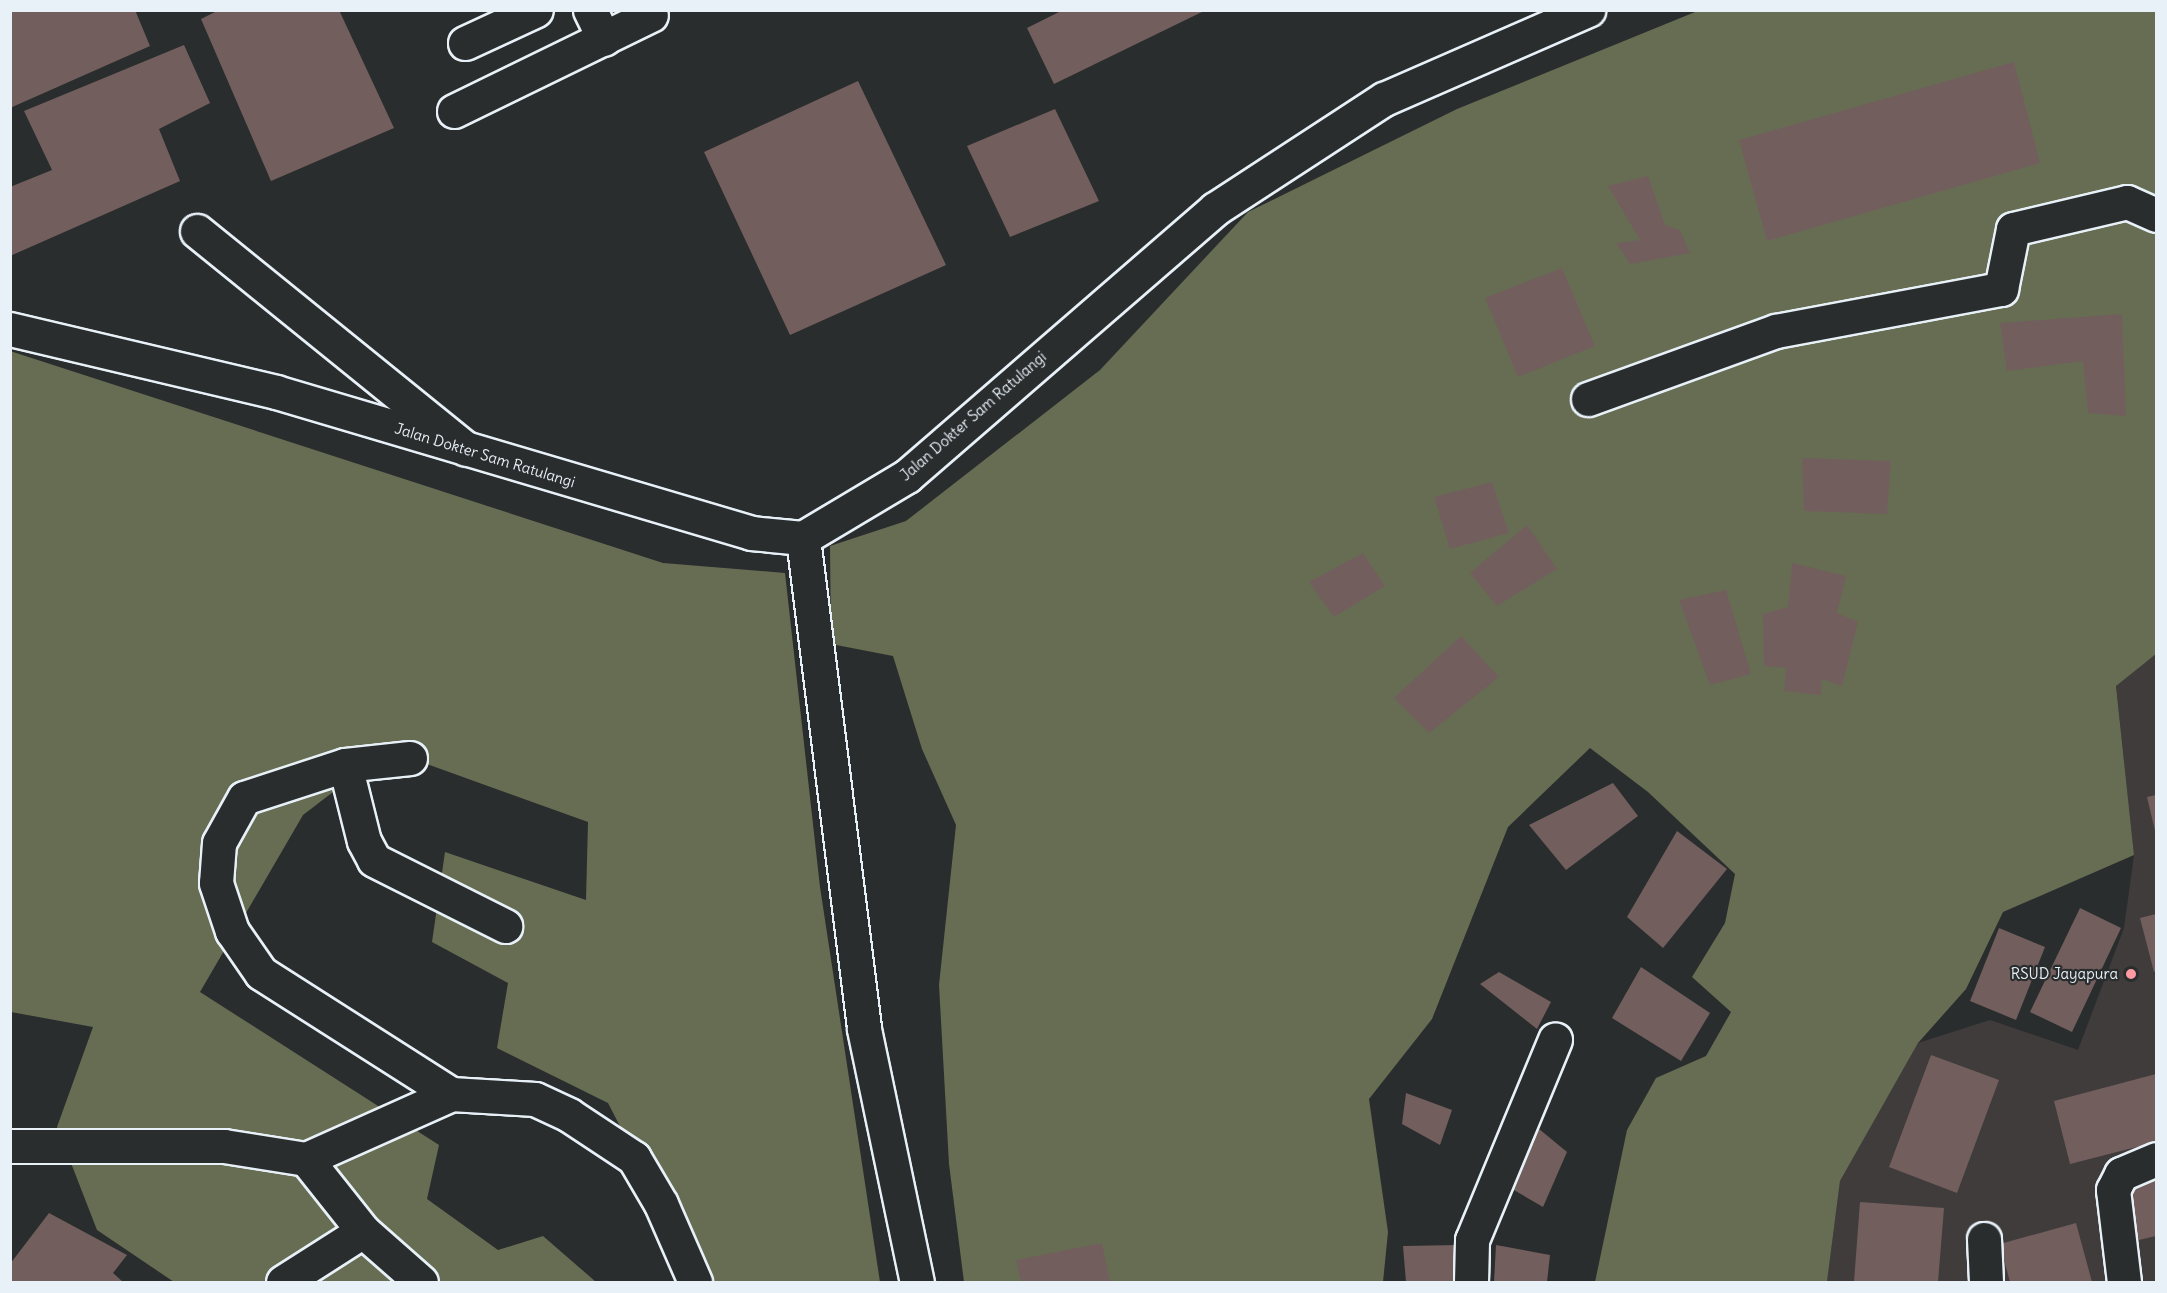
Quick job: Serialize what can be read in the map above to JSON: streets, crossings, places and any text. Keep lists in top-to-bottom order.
{
  "streets": {
    "street": ["Jalan Dokter Sam Ratulangi"]
  },
  "places": ["RSUD Jayapura"]
}
